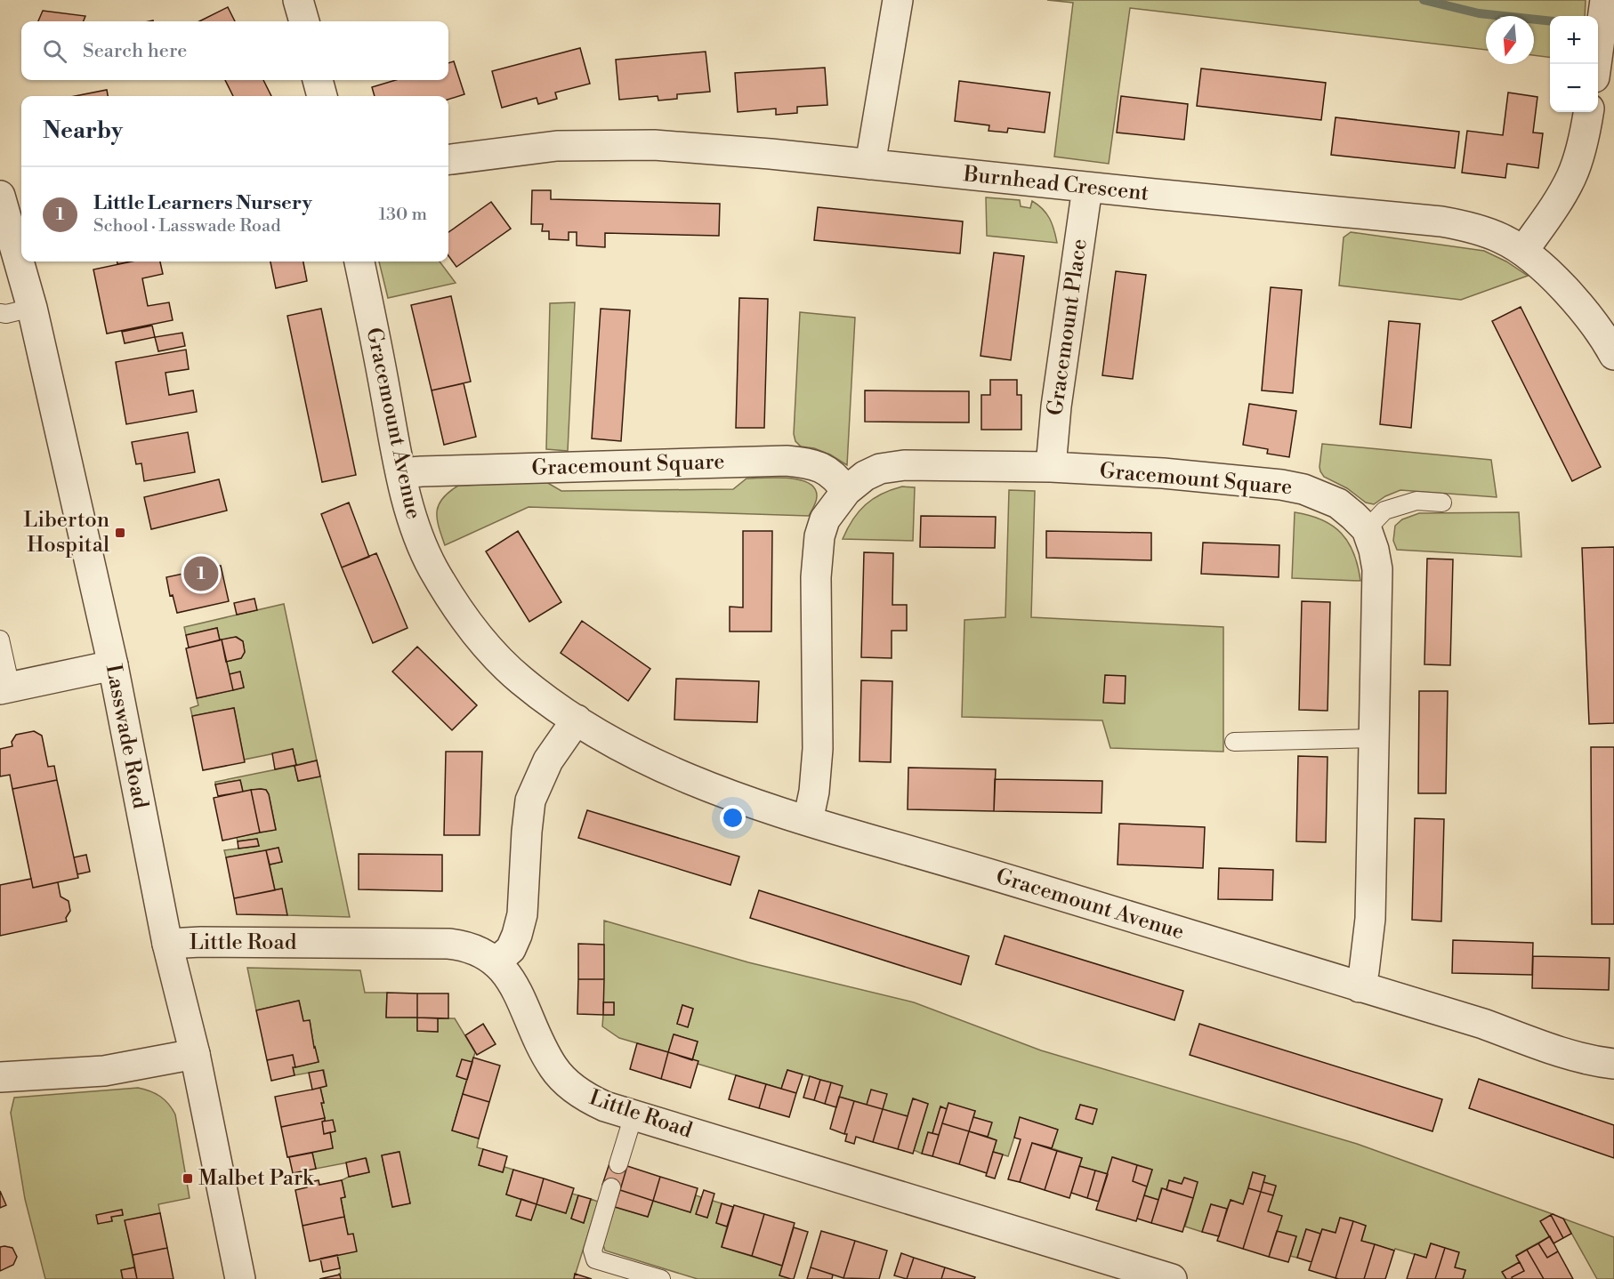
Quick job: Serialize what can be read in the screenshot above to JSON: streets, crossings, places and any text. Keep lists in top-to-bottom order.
{
  "streets": {
    "street": [
      "Burnhead Crescent",
      "Gracemount Place",
      "Gracemount Avenue",
      "Gracemount Square",
      "Lasswade Road",
      "Little Road"
    ]
  },
  "crossings": [
    ["Burnhead Crescent", "Gracemount Place"],
    ["Gracemount Place", "Gracemount Square"],
    ["Gracemount Avenue", "Gracemount Square"],
    ["Lasswade Road", "Little Road"]
  ],
  "places": {
    "transit": ["Liberton Hospital", "Malbet Park"]
  },
  "north": "bottom",
  "page": {
    "map_buttons": ["+", "−"],
    "search": "Search here",
    "heading": "Nearby",
    "list": [
      {
        "mark": "1",
        "name": "Little Learners Nursery",
        "note": "School · Lasswade Road",
        "value": "130 m"
      }
    ],
    "pins": "1"
  }
}
